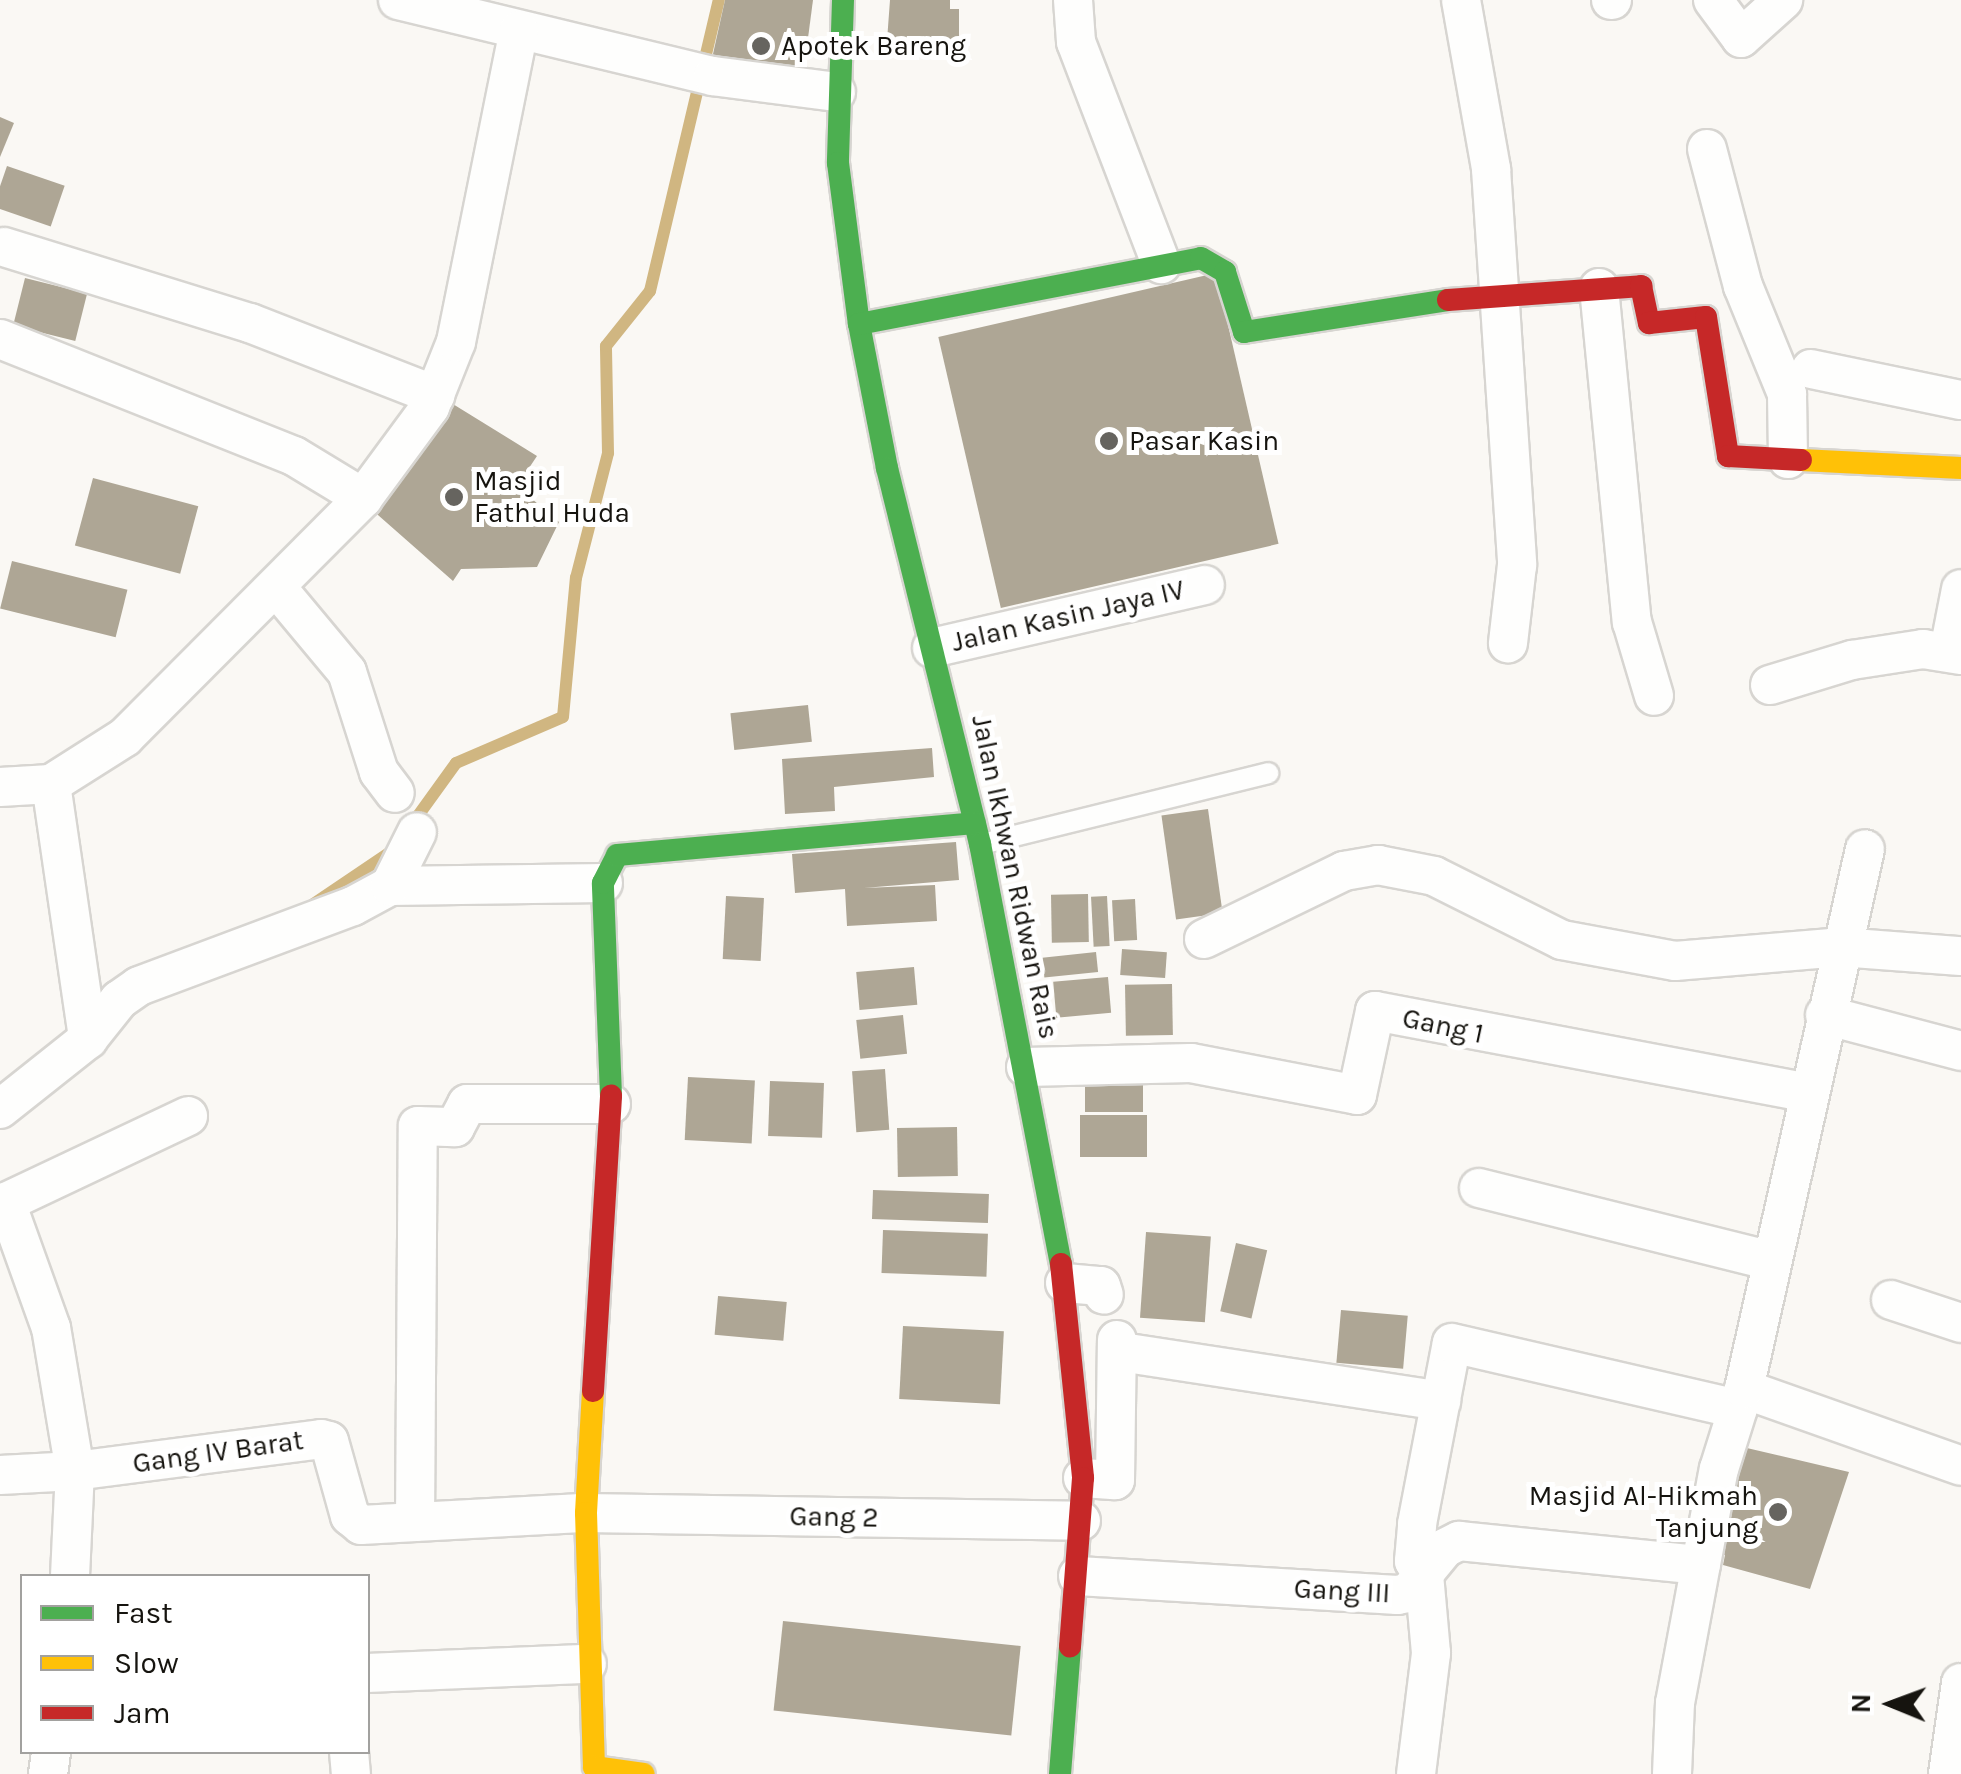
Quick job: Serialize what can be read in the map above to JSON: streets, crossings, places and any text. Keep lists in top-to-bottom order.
{
  "streets": {
    "street": [
      "Jalan Kasin Jaya IV",
      "Jalan Ikhwan Ridwan Rais",
      "Gang 1",
      "Gang IV Barat",
      "Gang 2",
      "Gang III"
    ]
  },
  "crossings": [
    ["Jalan Kasin Jaya IV", "Jalan Ikhwan Ridwan Rais"],
    ["Jalan Ikhwan Ridwan Rais", "Gang 1"],
    ["Jalan Ikhwan Ridwan Rais", "Gang 2"],
    ["Jalan Ikhwan Ridwan Rais", "Gang III"],
    ["Gang IV Barat", "Gang 2"]
  ],
  "places": [
    "Apotek Bareng",
    "Pasar Kasin",
    "Masjid Fathul Huda",
    "Masjid Al-Hikmah Tanjung"
  ],
  "legend": ["Fast", "Slow", "Jam"],
  "north": "left"
}
